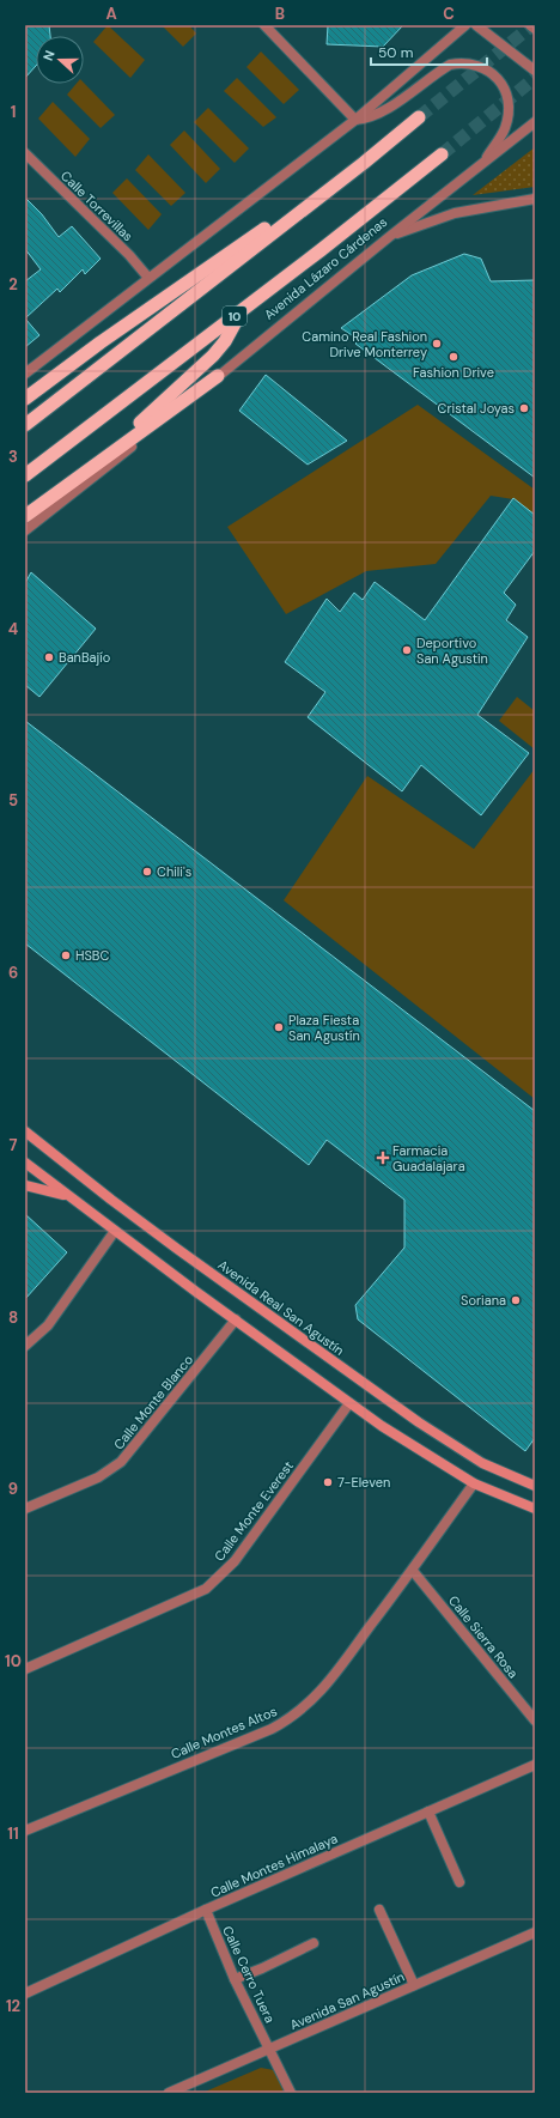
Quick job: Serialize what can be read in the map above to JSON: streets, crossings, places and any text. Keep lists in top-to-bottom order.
{
  "streets": {
    "highway": ["Avenida Lázaro Cárdenas", "10"],
    "main road": ["Avenida Real San Agustín"],
    "street": [
      "Calle Torrevillas",
      "Calle Monte Blanco",
      "Calle Monte Everest",
      "Calle Sierra Rosa",
      "Calle Montes Altos",
      "Calle Montes Himalaya",
      "Calle Cerro Tuera",
      "Avenida San Agustín"
    ]
  },
  "crossings": [
    ["Calle Sierra Rosa", "Calle Montes Altos"],
    ["Calle Montes Himalaya", "Calle Cerro Tuera"],
    ["Calle Cerro Tuera", "Avenida San Agustín"]
  ],
  "places": {
    "other": [
      "Camino Real Fashion Drive Monterrey",
      "Fashion Drive",
      "Cristal Joyas",
      "Deportivo San Agustin",
      "BanBajío",
      "Chili's",
      "HSBC",
      "Plaza Fiesta San Agustín",
      "Soriana",
      "7-Eleven"
    ],
    "health": ["Farmacia Guadalajara"]
  },
  "scale_bar": "50 m",
  "north": "left",
  "grid": {
    "columns": ["A", "B", "C"],
    "rows": [
      "1",
      "2",
      "3",
      "4",
      "5",
      "6",
      "7",
      "8",
      "9",
      "10",
      "11",
      "12"
    ]
  }
}
